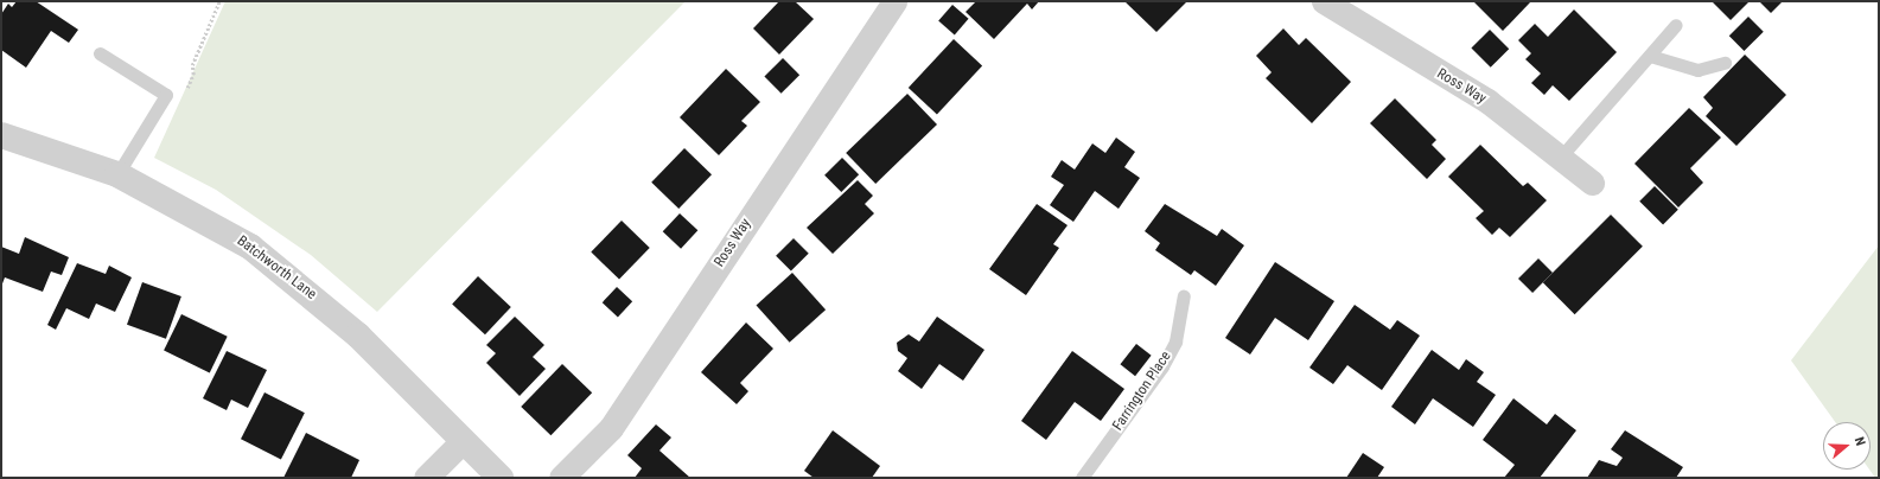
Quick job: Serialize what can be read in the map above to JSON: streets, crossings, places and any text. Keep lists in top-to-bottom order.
{
  "streets": {
    "street": ["Ross Way", "Batchworth Lane"],
    "lane": ["Farrington Place"]
  },
  "north": "right"
}
